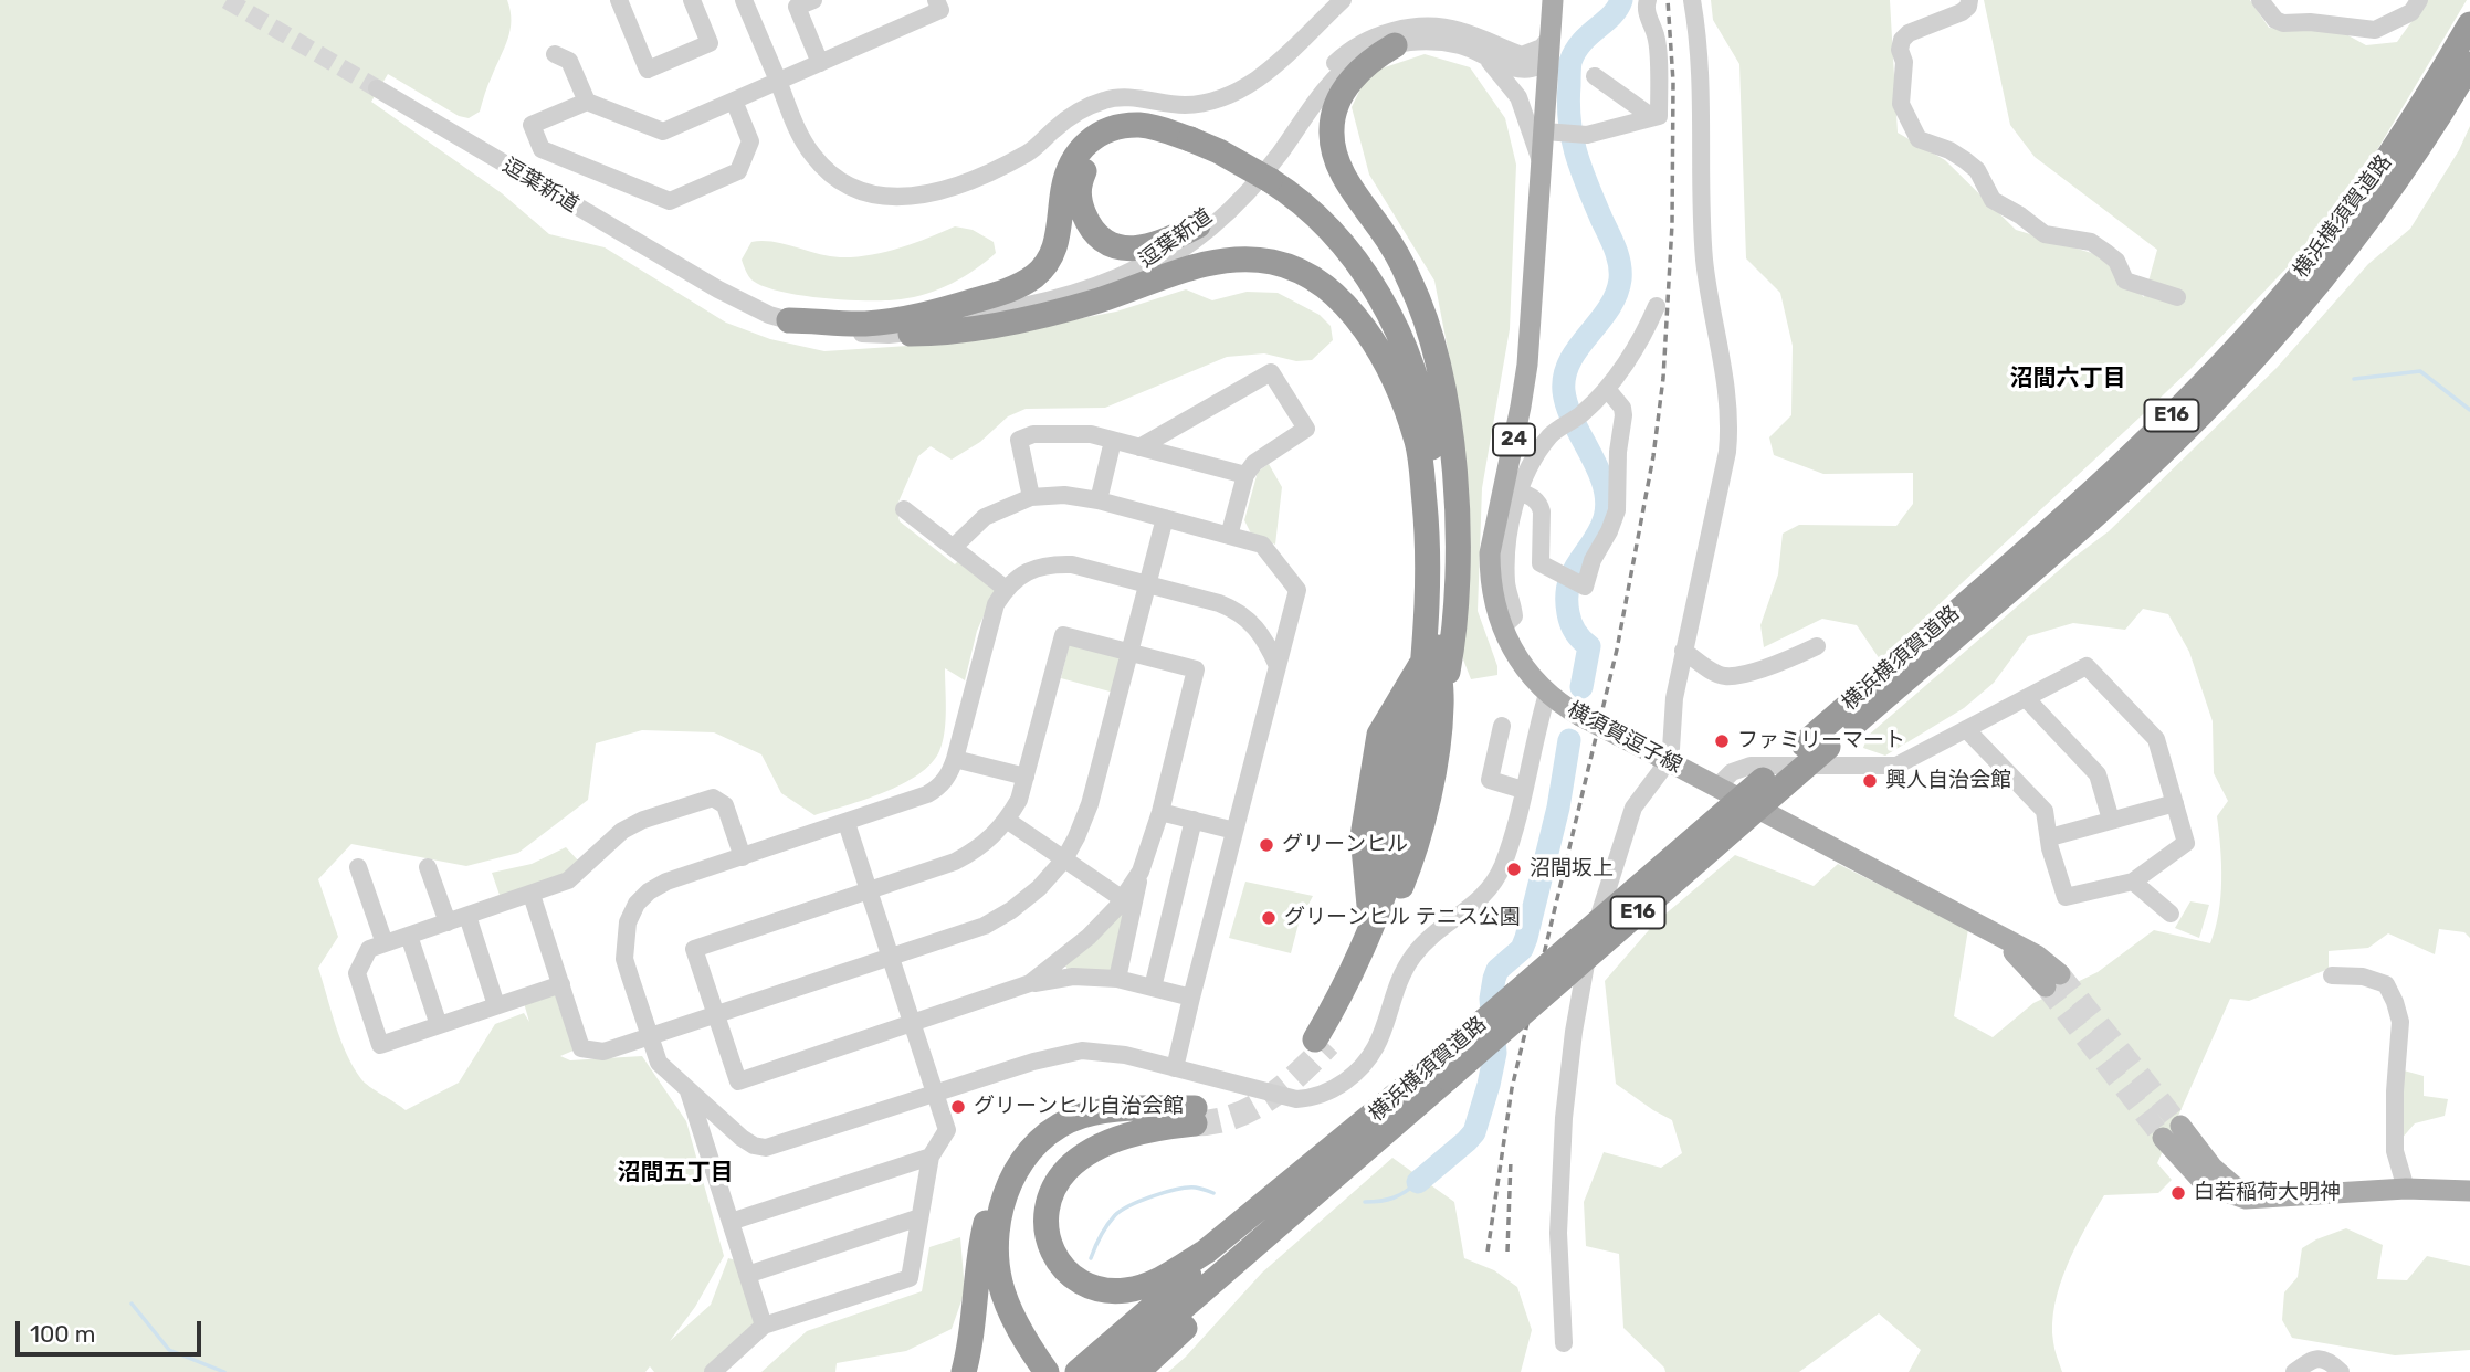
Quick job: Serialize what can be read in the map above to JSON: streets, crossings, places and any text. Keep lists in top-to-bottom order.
{
  "streets": {
    "highway": ["横浜横須賀道路", "E16"],
    "main road": ["24", "横須賀逗子線"],
    "street": ["逗葉新道"]
  },
  "crossings": [
    ["24", "横須賀逗子線"]
  ],
  "districts": ["沼間六丁目", "沼間五丁目"],
  "places": [
    "ファミリーマート",
    "興人自治会館",
    "グリーンヒル",
    "沼間坂上",
    "グリーンヒル テニス公園",
    "グリーンヒル自治会館",
    "白若稲荷大明神"
  ],
  "scale_bar": "100 m"
}
